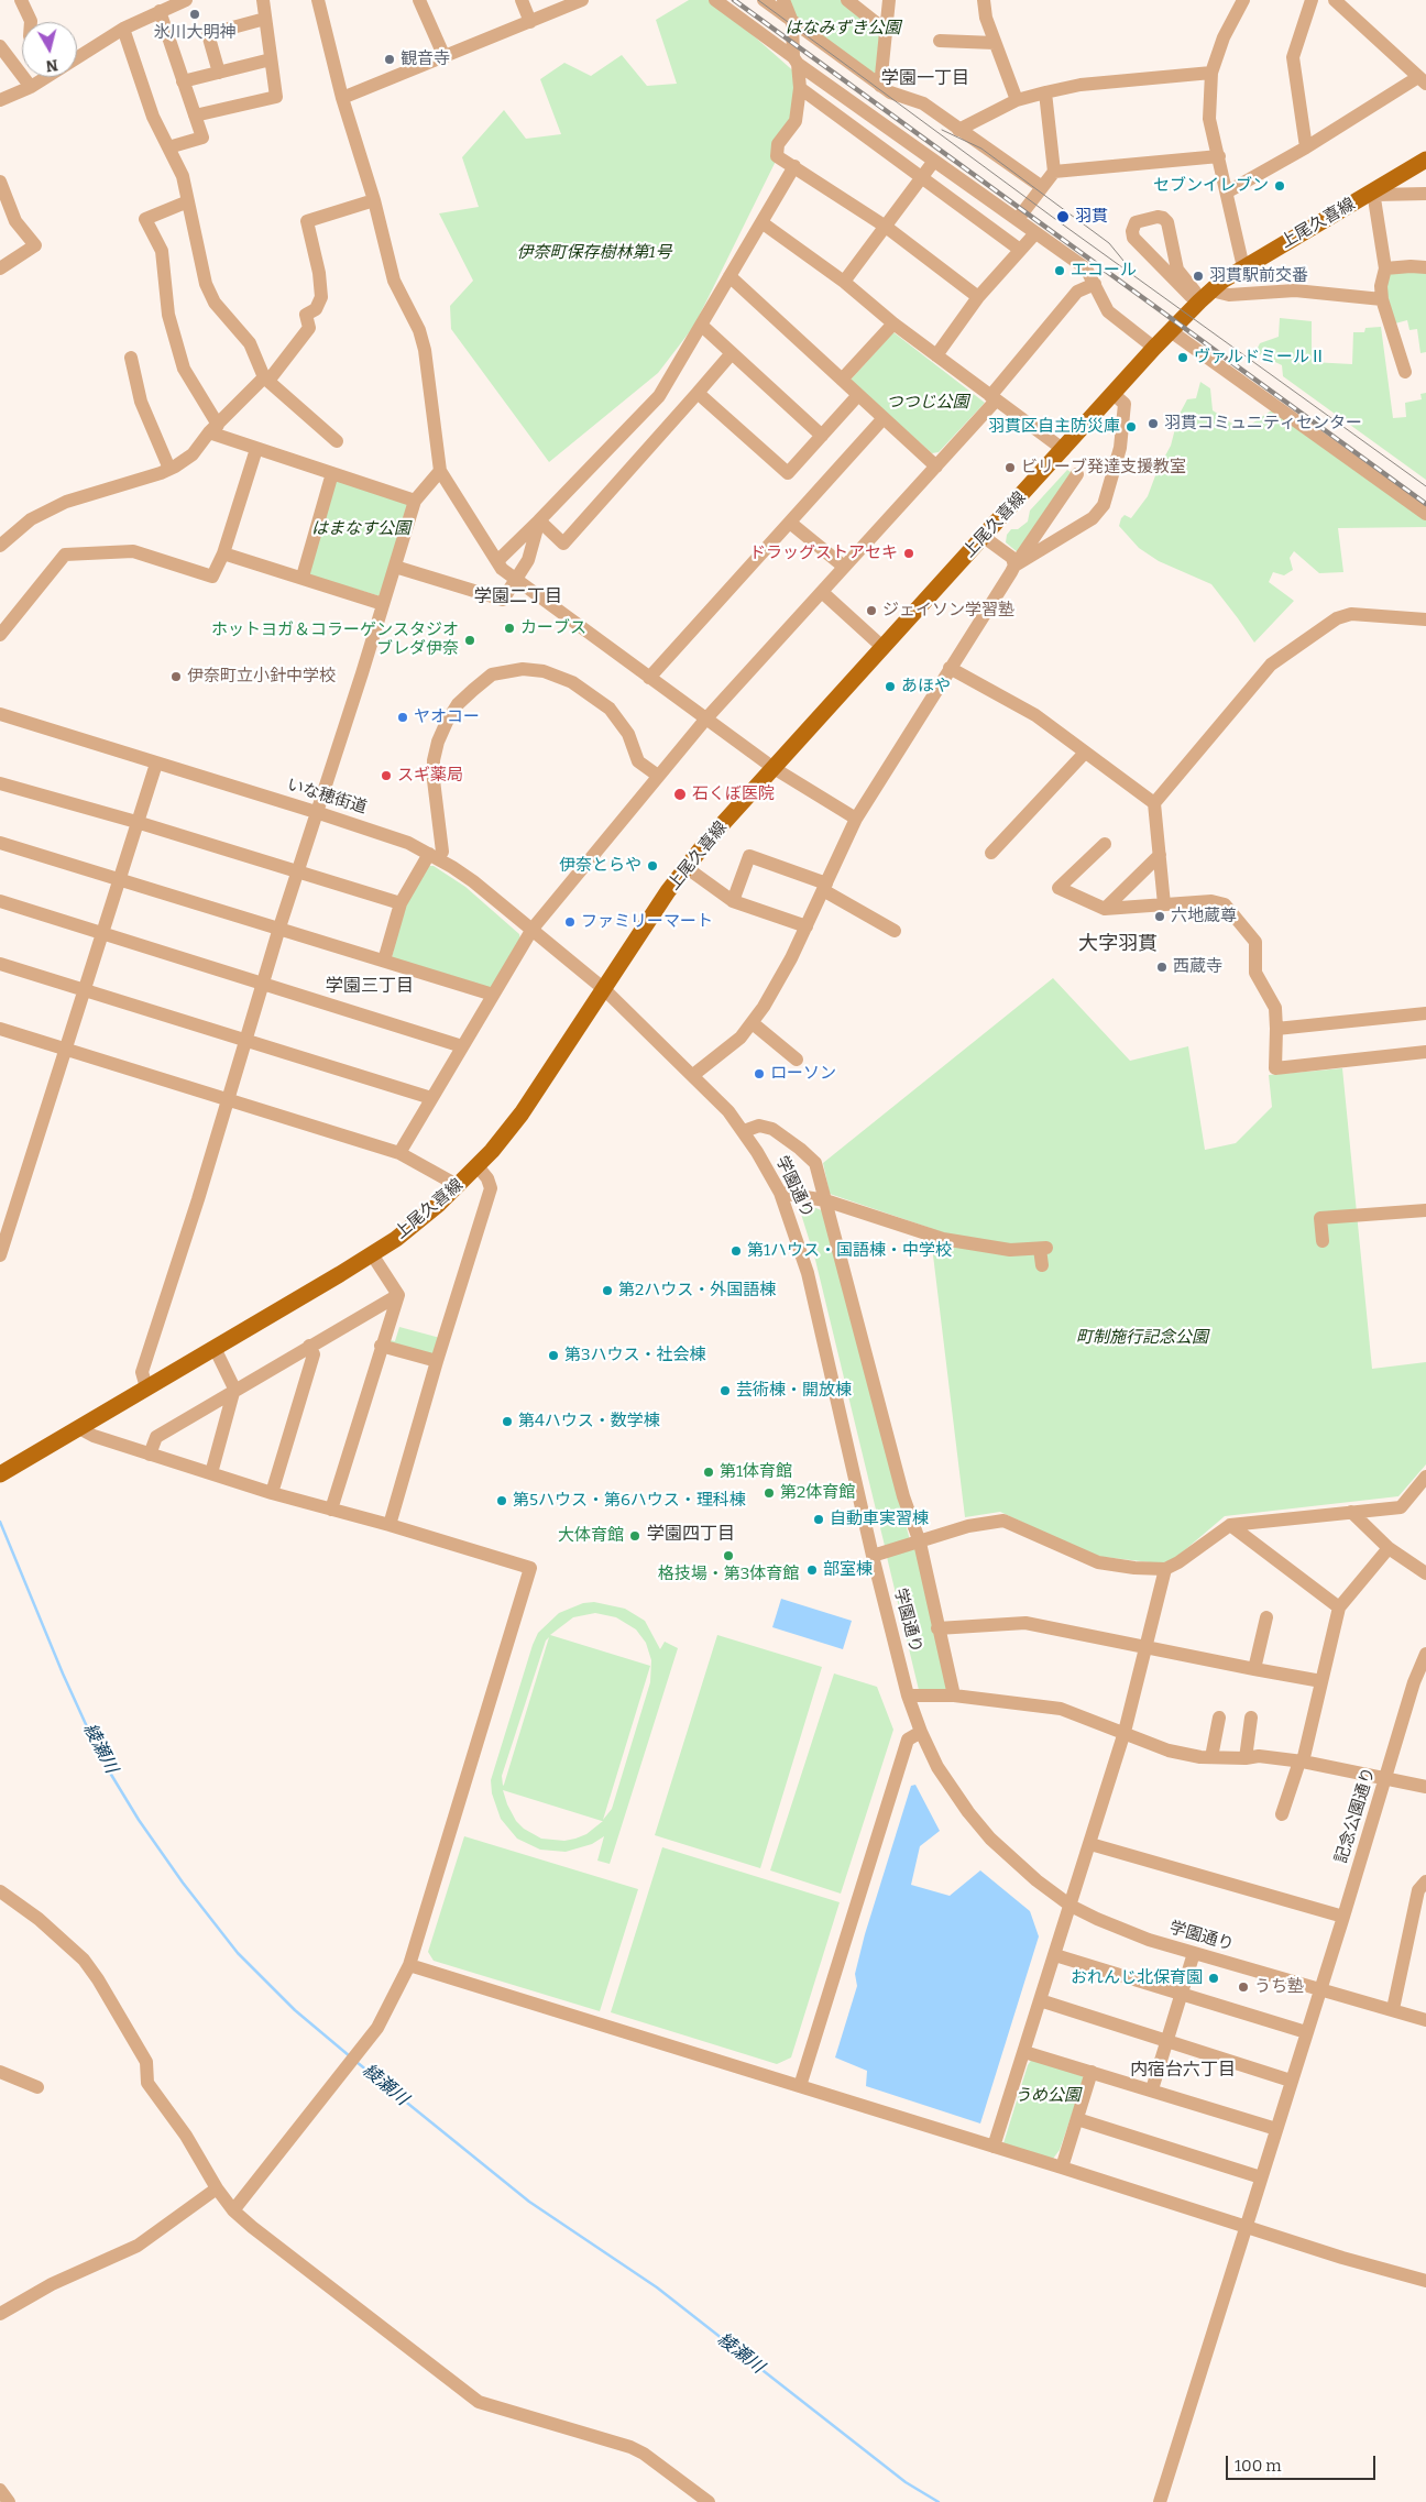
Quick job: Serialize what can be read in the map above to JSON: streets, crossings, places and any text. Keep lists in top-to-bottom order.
{
  "streets": {
    "main road": ["上尾久喜線"],
    "street": ["いな穂街道", "学園通り", "記念公園通り"]
  },
  "crossings": [
    ["上尾久喜線", "いな穂街道"],
    ["上尾久喜線", "学園通り"],
    ["いな穂街道", "学園通り"],
    ["学園通り", "記念公園通り"]
  ],
  "districts": [
    "学園一丁目",
    "学園二丁目",
    "大字羽貫",
    "学園三丁目",
    "学園四丁目",
    "内宿台六丁目"
  ],
  "water": ["綾瀬川"],
  "parks": [
    "はなみずき公園",
    "伊奈町保存樹林第1号",
    "つつじ公園",
    "はまなす公園",
    "町制施行記念公園",
    "うめ公園"
  ],
  "places": [
    "氷川大明神",
    "観音寺",
    "セブンイレブン",
    "羽貫",
    "エコール",
    "羽貫駅前交番",
    "ヴァルドミールⅡ",
    "羽貫コミュニティセンター",
    "羽貫区自主防災庫",
    "ビリーブ発達支援教室",
    "ドラッグストアセキ",
    "ジェイソン学習塾",
    "カーブス",
    "ホットヨガ＆コラーゲンスタジオ ブレダ伊奈",
    "伊奈町立小針中学校",
    "あほや",
    "ヤオコー",
    "スギ薬局",
    "石くぼ医院",
    "伊奈とらや",
    "六地蔵尊",
    "ファミリーマート",
    "西蔵寺",
    "ローソン",
    "第1ハウス・国語棟・中学校",
    "第2ハウス・外国語棟",
    "第3ハウス・社会棟",
    "芸術棟・開放棟",
    "第4ハウス・数学棟",
    "第1体育館",
    "第2体育館",
    "第5ハウス・第6ハウス・理科棟",
    "自動車実習棟",
    "大体育館",
    "格技場・第3体育館",
    "部室棟",
    "おれんじ北保育園",
    "うち塾"
  ],
  "scale_bar": "100 m",
  "north": "bottom"
}
